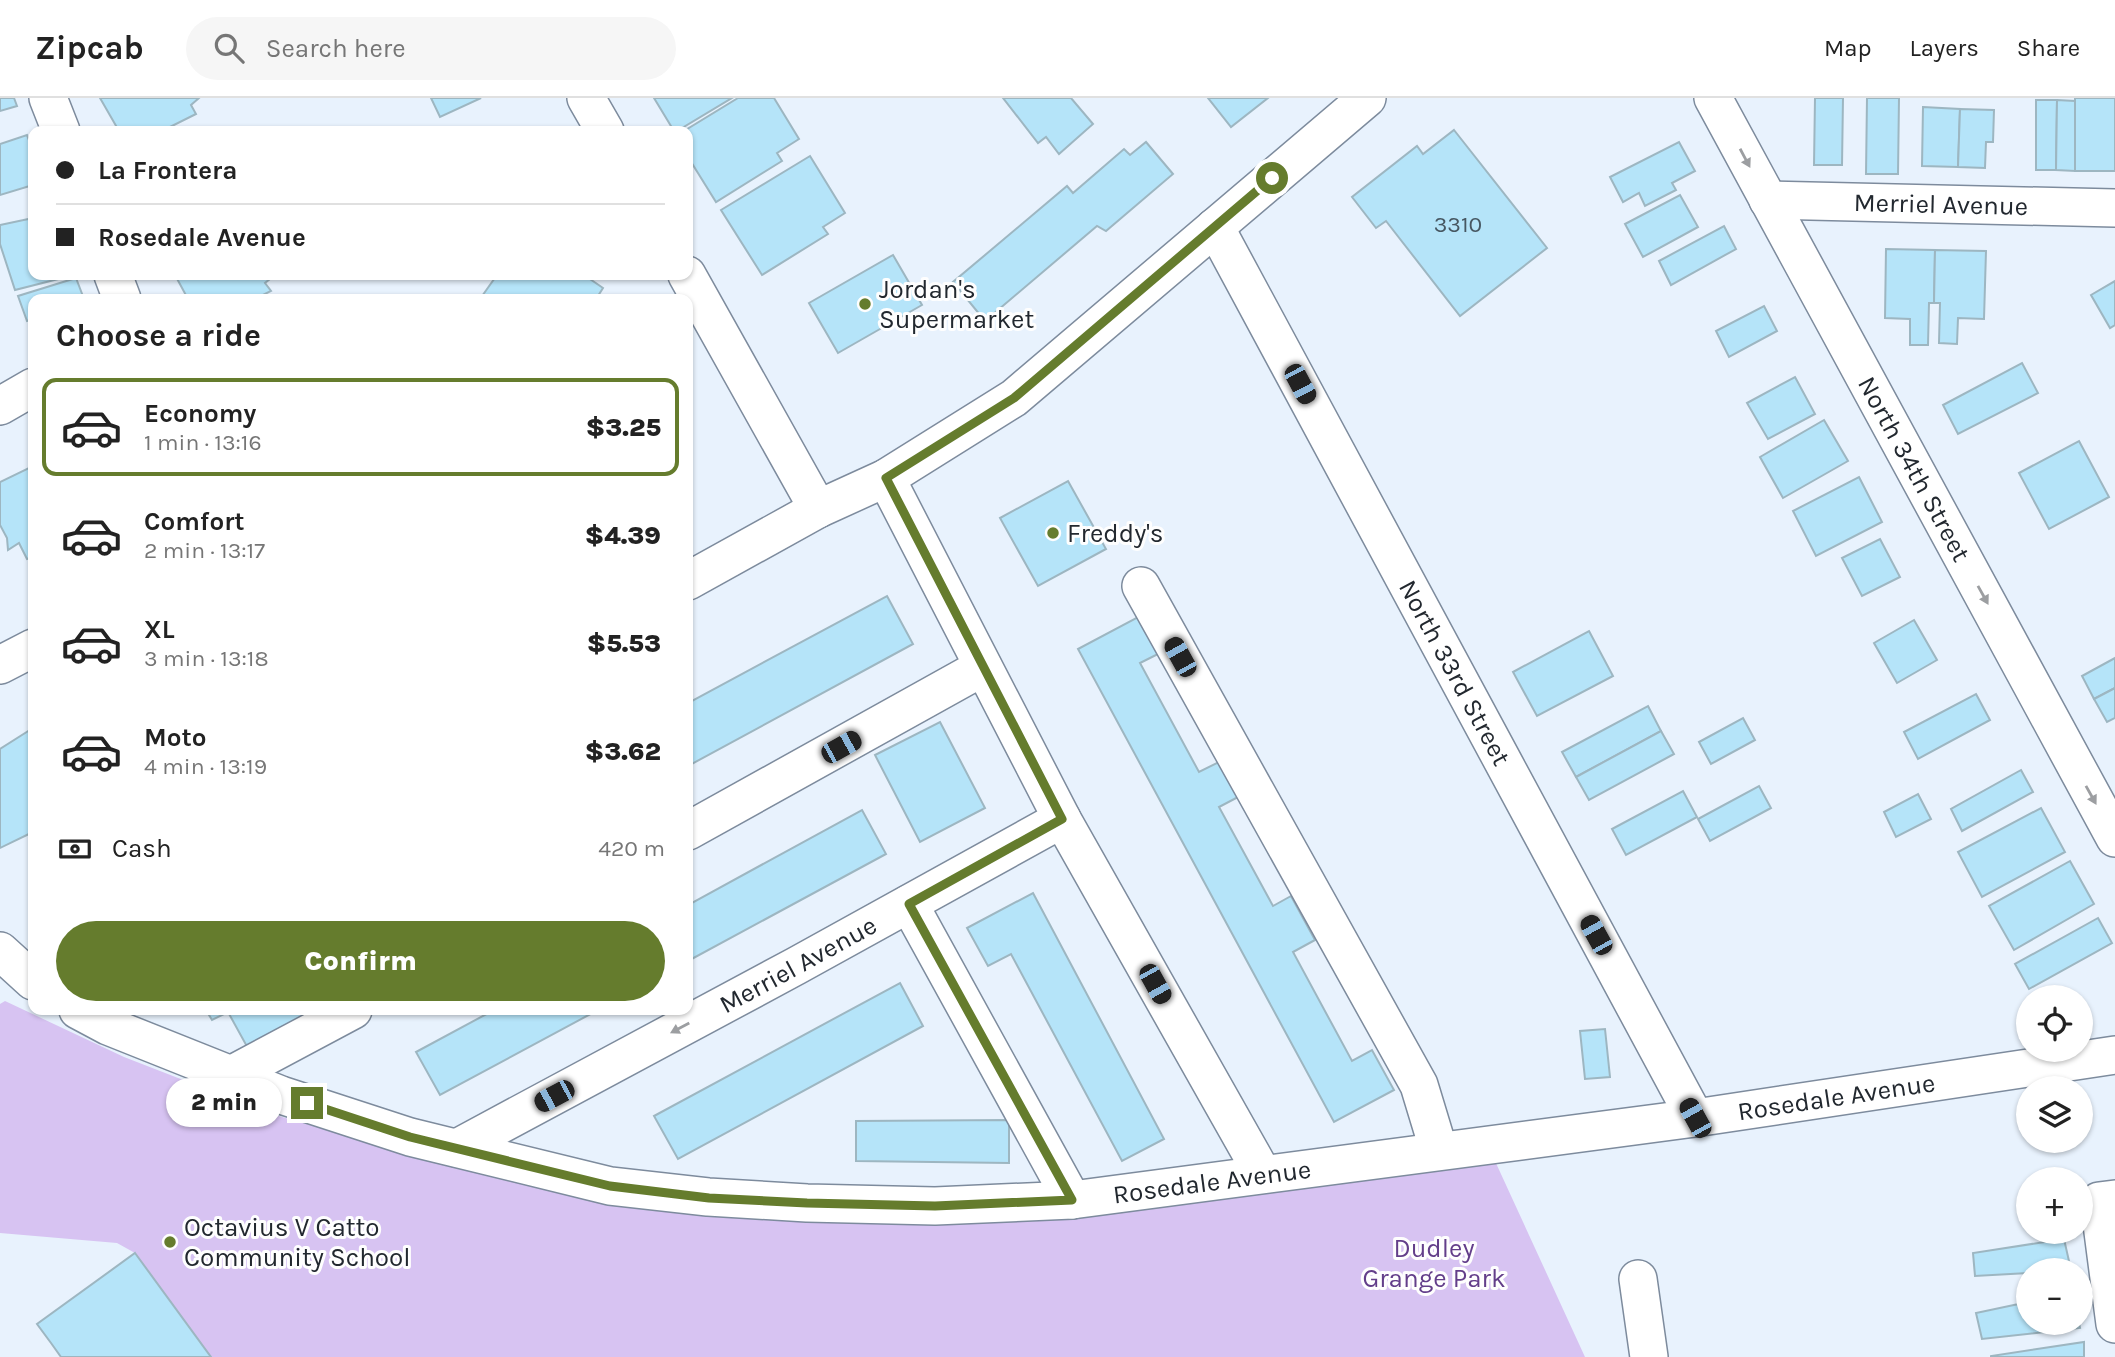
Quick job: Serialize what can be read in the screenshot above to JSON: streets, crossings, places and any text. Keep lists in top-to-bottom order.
{
  "streets": {
    "street": [
      "Merriel Avenue",
      "North 34th Street",
      "North 33rd Street",
      "Rosedale Avenue"
    ]
  },
  "crossings": [
    ["Merriel Avenue", "North 34th Street"],
    ["Merriel Avenue", "Rosedale Avenue"],
    ["North 33rd Street", "Rosedale Avenue"]
  ],
  "one_way": ["Merriel Avenue", "North 34th Street"],
  "parks": ["Dudley Grange Park"],
  "places": ["Jordan's Supermarket", "Freddy's", "Octavius V Catto Community School"],
  "house_numbers": ["3310"],
  "page": {
    "header": "Zipcab",
    "search": "Search here",
    "nav": ["Map", "Layers", "Share"],
    "banner": ["La Frontera", "Rosedale Avenue"],
    "heading": "Choose a ride",
    "list": [
      {
        "name": "Economy",
        "note": "1 min · 13:16",
        "value": "$3.25"
      },
      {
        "name": "Comfort",
        "note": "2 min · 13:17",
        "value": "$4.39"
      },
      {
        "name": "XL",
        "note": "3 min · 13:18",
        "value": "$5.53"
      },
      {
        "name": "Moto",
        "note": "4 min · 13:19",
        "value": "$3.62"
      }
    ],
    "pay": ["Cash", "420 m"],
    "buttons": "Confirm",
    "map_buttons": ["+", "−"],
    "bubble": "2 min"
  }
}
